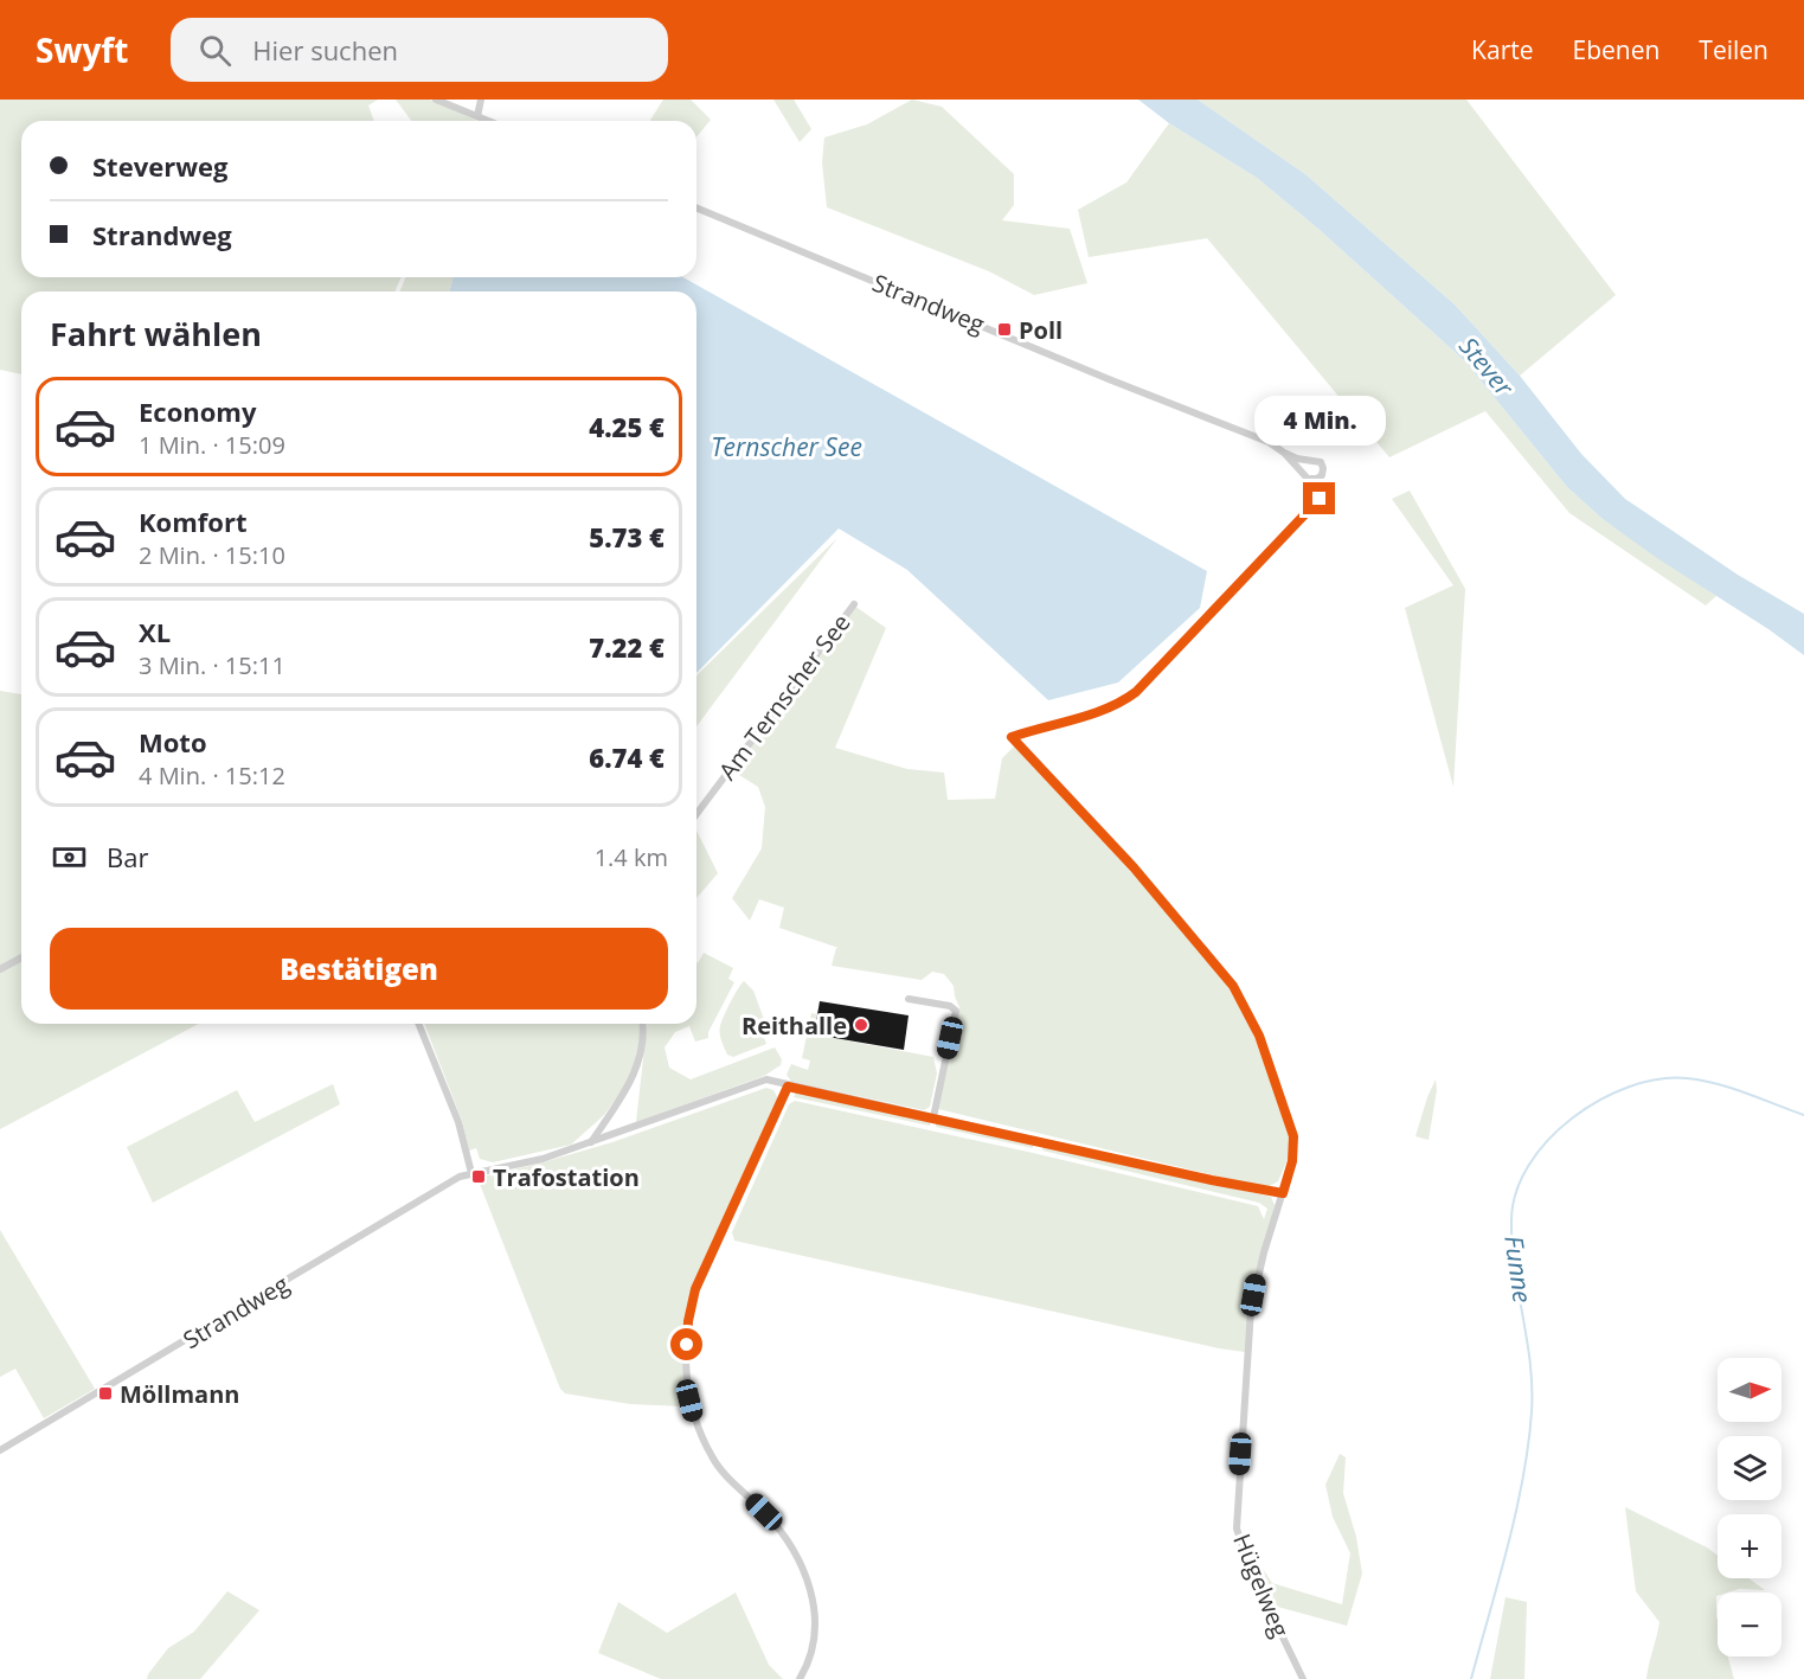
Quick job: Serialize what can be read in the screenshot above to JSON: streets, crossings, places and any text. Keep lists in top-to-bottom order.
{
  "streets": {
    "street": ["Strandweg", "Am Ternscher See", "Hügelweg"]
  },
  "crossings": [
    ["Strandweg", "Hügelweg"]
  ],
  "water": ["Stever", "Ternscher See", "Funne"],
  "places": {
    "transit": ["Poll", "Trafostation", "Möllmann"],
    "other": ["Reithalle"]
  },
  "north": "right",
  "page": {
    "header": "Swyft",
    "search": "Hier suchen",
    "nav": ["Karte", "Ebenen", "Teilen"],
    "banner": ["Steverweg", "Strandweg"],
    "heading": "Fahrt wählen",
    "list": [
      {
        "name": "Economy",
        "note": "1 Min. · 15:09",
        "value": "4.25 €"
      },
      {
        "name": "Komfort",
        "note": "2 Min. · 15:10",
        "value": "5.73 €"
      },
      {
        "name": "XL",
        "note": "3 Min. · 15:11",
        "value": "7.22 €"
      },
      {
        "name": "Moto",
        "note": "4 Min. · 15:12",
        "value": "6.74 €"
      }
    ],
    "bubble": "4 Min.",
    "pay": ["Bar", "1.4 km"],
    "buttons": "Bestätigen",
    "map_buttons": ["+", "−"]
  }
}
